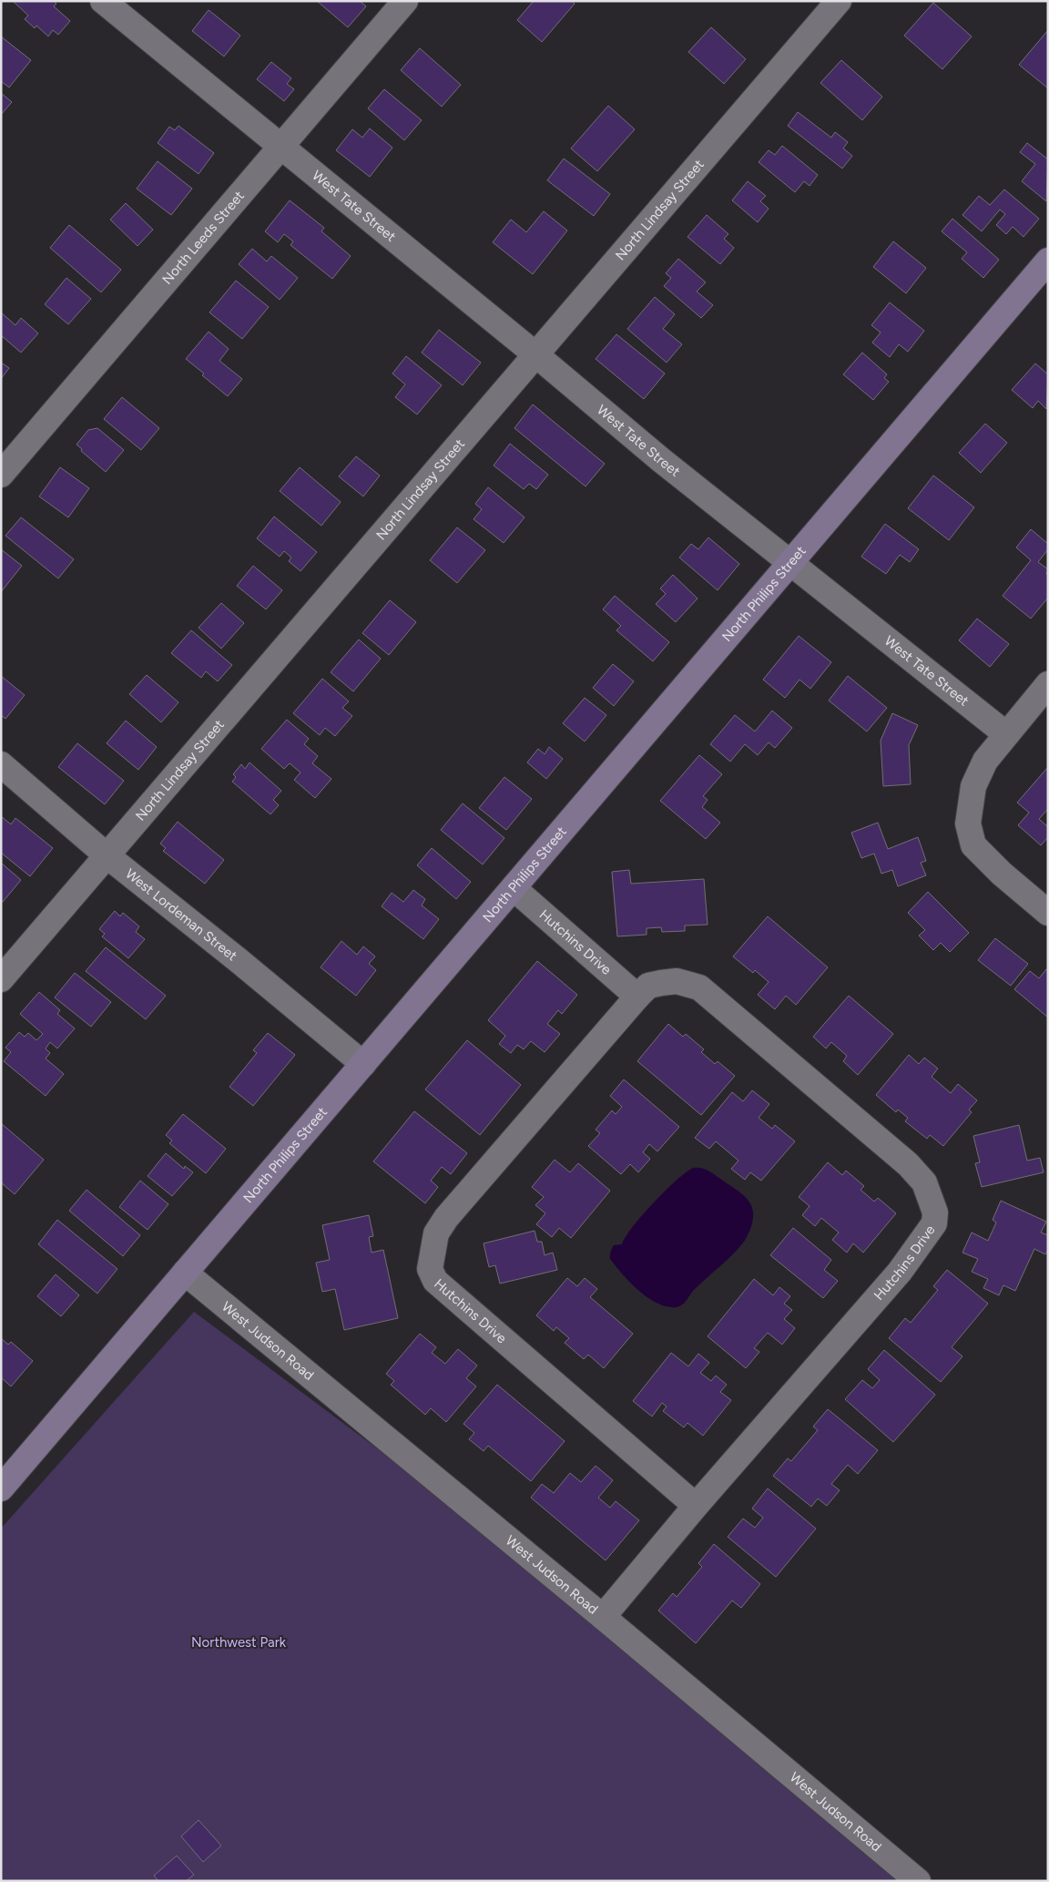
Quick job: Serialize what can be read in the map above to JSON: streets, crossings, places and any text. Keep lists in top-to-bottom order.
{
  "streets": {
    "street": [
      "West Tate Street",
      "North Lindsay Street",
      "North Leeds Street",
      "North Philips Street",
      "West Lordeman Street",
      "Hutchins Drive",
      "West Judson Road"
    ]
  },
  "crossings": [
    ["West Tate Street", "North Lindsay Street"],
    ["West Tate Street", "North Leeds Street"],
    ["West Tate Street", "North Philips Street"],
    ["North Lindsay Street", "West Lordeman Street"],
    ["North Philips Street", "West Lordeman Street"],
    ["North Philips Street", "Hutchins Drive"],
    ["North Philips Street", "West Judson Road"],
    ["Hutchins Drive", "West Judson Road"]
  ],
  "parks": ["Northwest Park"]
}
